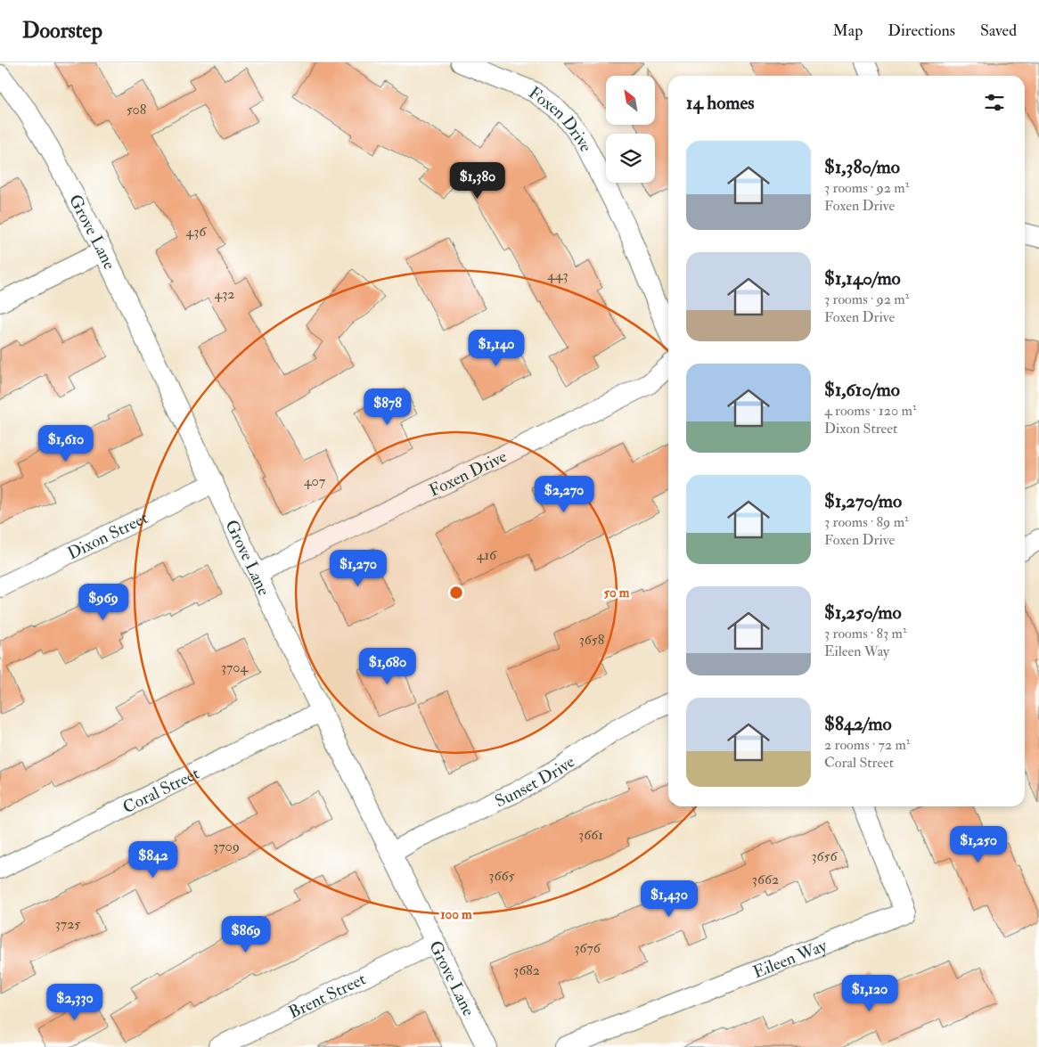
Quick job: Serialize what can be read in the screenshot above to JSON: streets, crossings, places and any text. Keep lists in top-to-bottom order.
{
  "streets": {
    "street": [
      "Foxen Drive",
      "Grove Lane",
      "Dixon Street",
      "Sunset Drive",
      "Coral Street",
      "Eileen Way",
      "Brent Street"
    ]
  },
  "crossings": [
    ["Foxen Drive", "Grove Lane"],
    ["Grove Lane", "Dixon Street"],
    ["Grove Lane", "Sunset Drive"],
    ["Grove Lane", "Coral Street"],
    ["Grove Lane", "Brent Street"]
  ],
  "house_numbers": [
    "508",
    "436",
    "443",
    "432",
    "407",
    "416",
    "3658",
    "3704",
    "3661",
    "3709",
    "3656",
    "3665",
    "3662",
    "3725",
    "3676",
    "3682"
  ],
  "north": "top left",
  "page": {
    "header": "Doorstep",
    "nav": ["Map", "Directions", "Saved"],
    "heading": "14 homes",
    "list": [
      {
        "name": "$1,380/mo",
        "note": "3 rooms · 92 m² · Foxen Drive"
      },
      {
        "name": "$1,140/mo",
        "note": "3 rooms · 92 m² · Foxen Drive"
      },
      {
        "name": "$1,610/mo",
        "note": "4 rooms · 120 m² · Dixon Street"
      },
      {
        "name": "$1,270/mo",
        "note": "3 rooms · 89 m² · Foxen Drive"
      },
      {
        "name": "$1,250/mo",
        "note": "3 rooms · 83 m² · Eileen Way"
      },
      {
        "name": "$842/mo",
        "note": "2 rooms · 72 m² · Coral Street"
      }
    ],
    "price": [
      "$1,380",
      "$1,140",
      "$878",
      "$1,610",
      "$2,270",
      "$1,270",
      "$969",
      "$1,680",
      "$1,250",
      "$842",
      "$1,430",
      "$869",
      "$1,120",
      "$2,330"
    ]
  },
  "rings": ["50 m", "100 m"]
}
